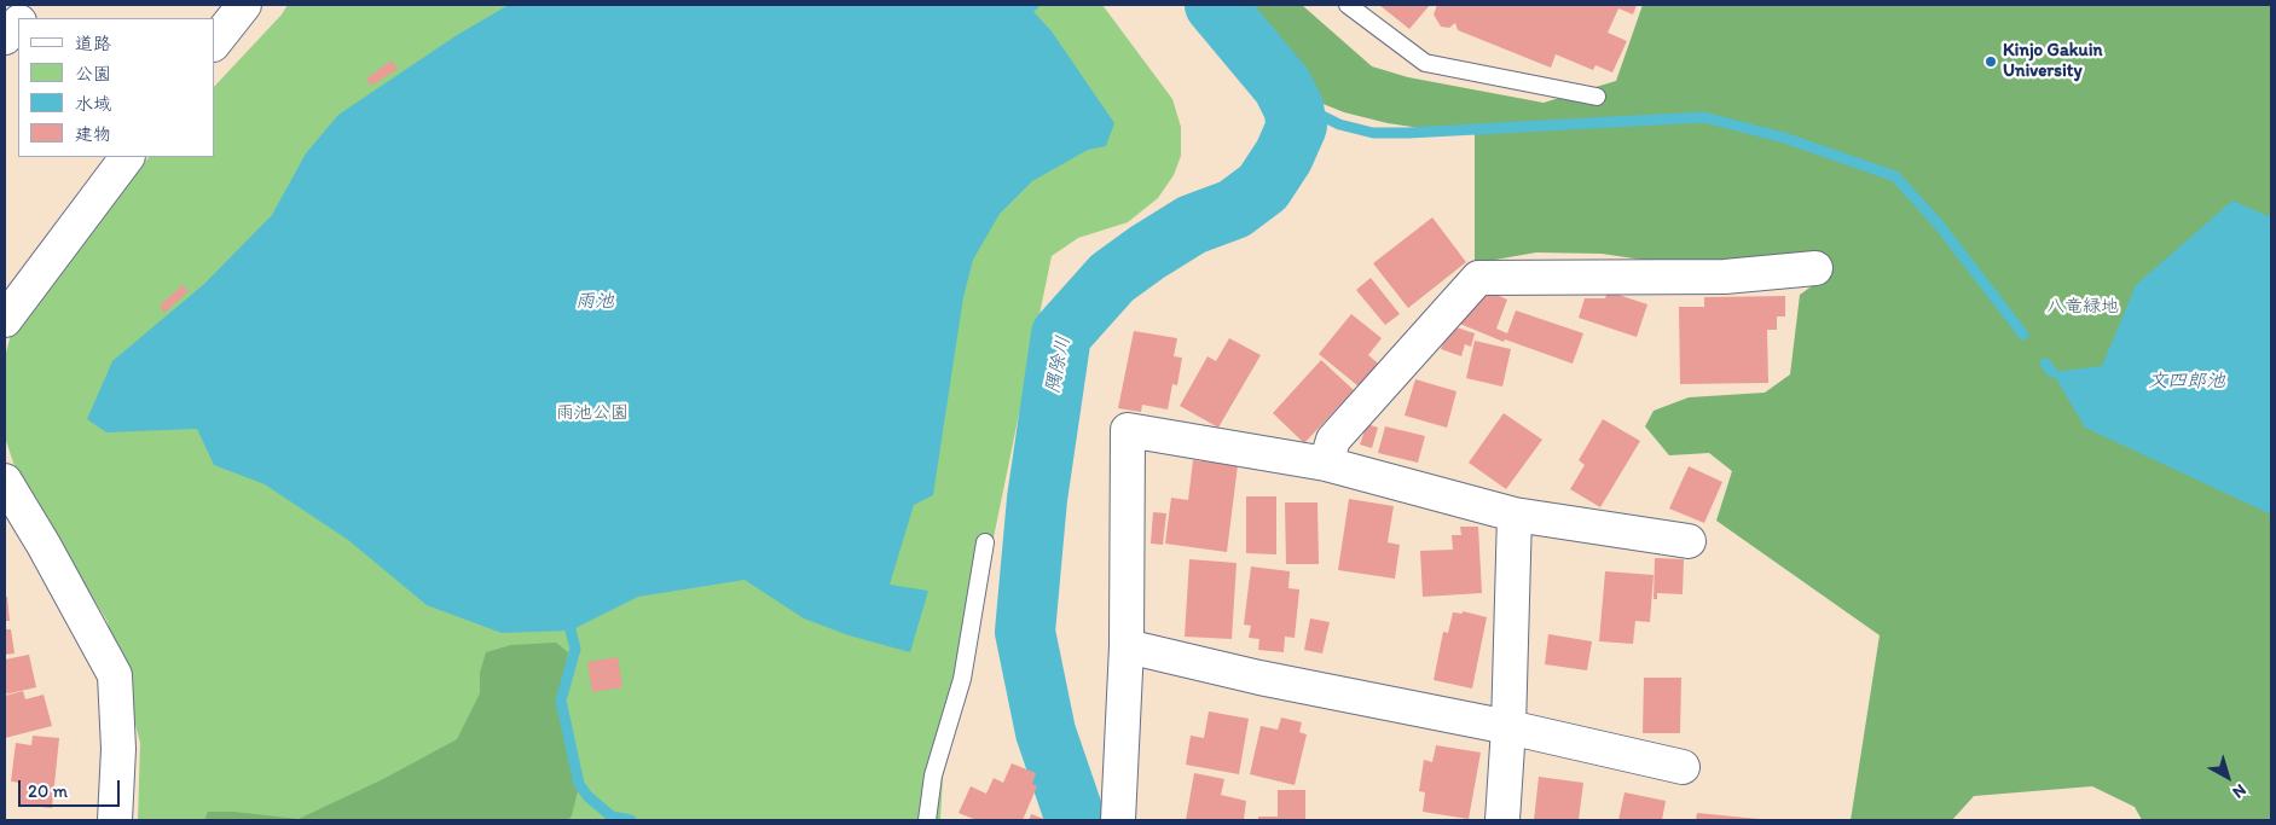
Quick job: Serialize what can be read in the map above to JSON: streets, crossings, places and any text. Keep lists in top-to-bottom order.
{
  "water": ["雨池", "隅除川", "文四郎池"],
  "parks": ["八竜緑地", "雨池公園"],
  "places": ["Kinjo Gakuin University"],
  "legend": [
    "道路",
    "公園",
    "水域",
    "建物"
  ],
  "scale_bar": "20 m",
  "north": "bottom right"
}
